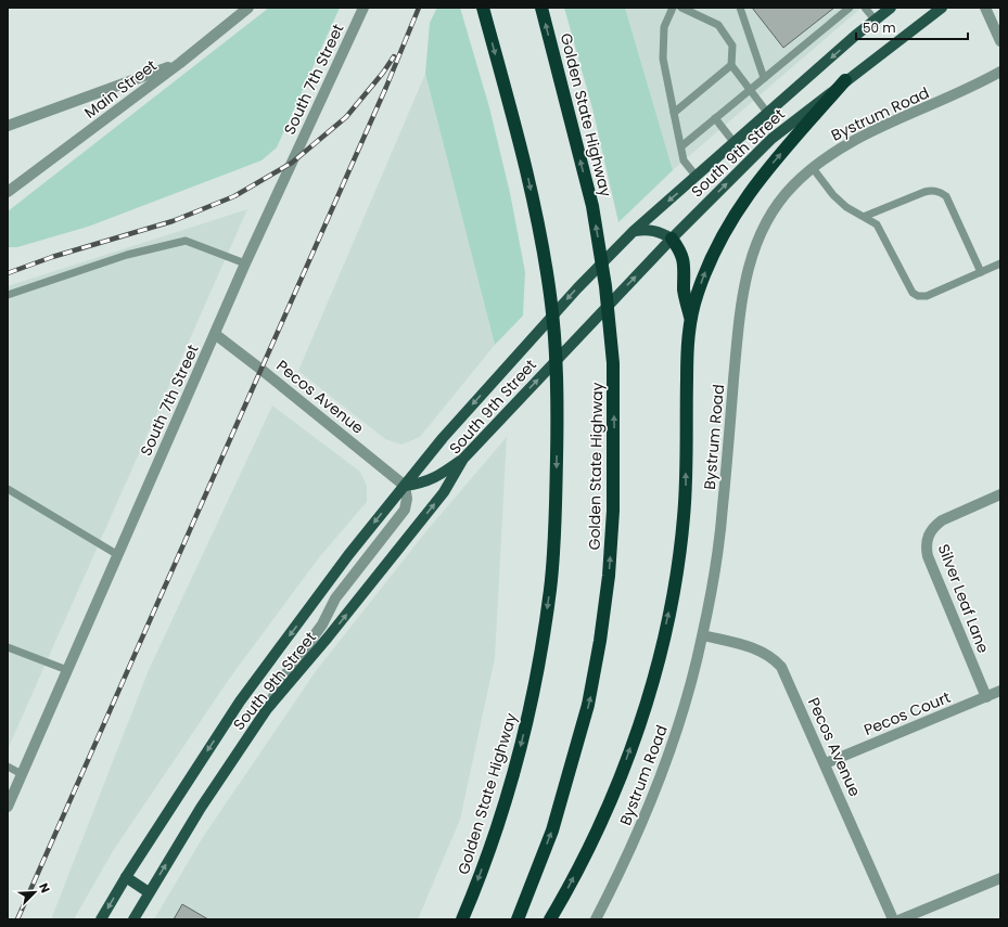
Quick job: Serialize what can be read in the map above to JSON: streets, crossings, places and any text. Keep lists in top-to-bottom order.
{
  "streets": {
    "highway": ["Golden State Highway"],
    "main road": ["South 9th Street"],
    "street": [
      "South 7th Street",
      "Main Street",
      "Bystrum Road",
      "Pecos Avenue",
      "Silver Leaf Lane",
      "Pecos Court"
    ]
  },
  "crossings": [
    ["South 7th Street", "Pecos Avenue"],
    ["Bystrum Road", "Pecos Avenue"],
    ["South 9th Street", "Pecos Avenue"],
    ["Pecos Avenue", "Pecos Court"],
    ["Silver Leaf Lane", "Pecos Court"]
  ],
  "scale_bar": "50 m",
  "north": "top right"
}
